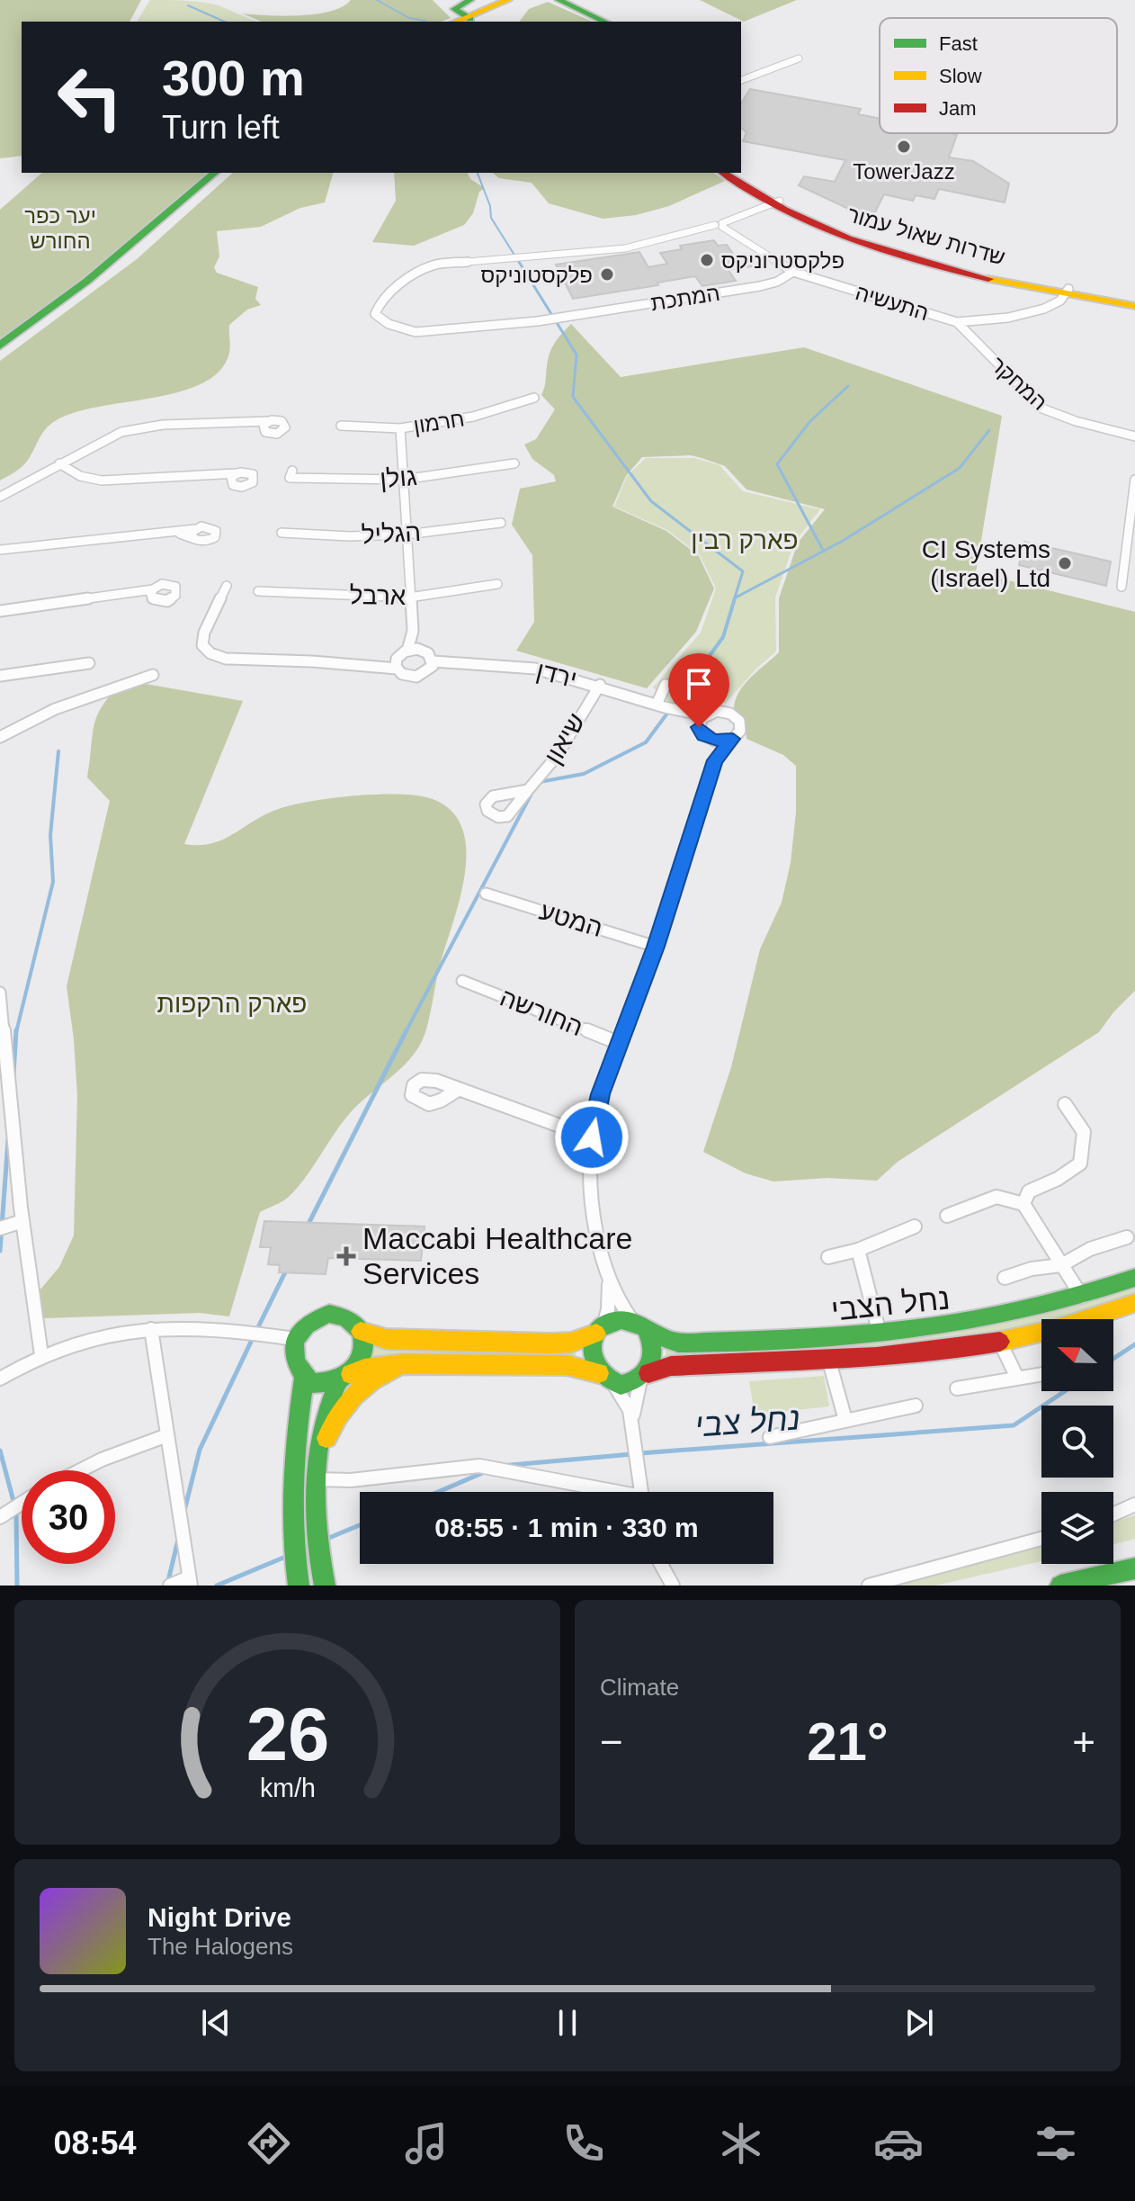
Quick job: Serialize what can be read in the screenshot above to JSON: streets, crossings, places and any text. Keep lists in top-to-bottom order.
{
  "streets": {
    "main road": ["שדרות שאול עמור", "נחל הצבי"],
    "street": [
      "המתכת",
      "התעשיה",
      "המחקר",
      "חרמון",
      "גולן",
      "הגליל",
      "ארבל",
      "ירדן",
      "שיאון",
      "המטע",
      "החורשה"
    ]
  },
  "crossings": [
    ["שדרות שאול עמור", "התעשיה"],
    ["המתכת", "התעשיה"],
    ["התעשיה", "המחקר"],
    ["ירדן", "שיאון"]
  ],
  "water": ["נחל צבי"],
  "parks": ["יער כפר החורש", "פארק רבין", "פארק הרקפות"],
  "places": {
    "other": [
      "TowerJazz",
      "פלקסטרוניקס",
      "פלקסטוניקס",
      "CI Systems (Israel) Ltd"
    ],
    "health": ["Maccabi Healthcare Services"]
  },
  "legend": ["Fast", "Slow", "Jam"],
  "north": "left",
  "page": {
    "turn": ["300 m", "Turn left"],
    "limit": "30",
    "trip": "08:55 · 1 min · 330 m",
    "tile": "Climate",
    "heat": ["−", "21°", "+"],
    "song": ["Night Drive", "The Halogens"],
    "tabs": "08:54",
    "gauge": ["26", "km/h"]
  }
}
